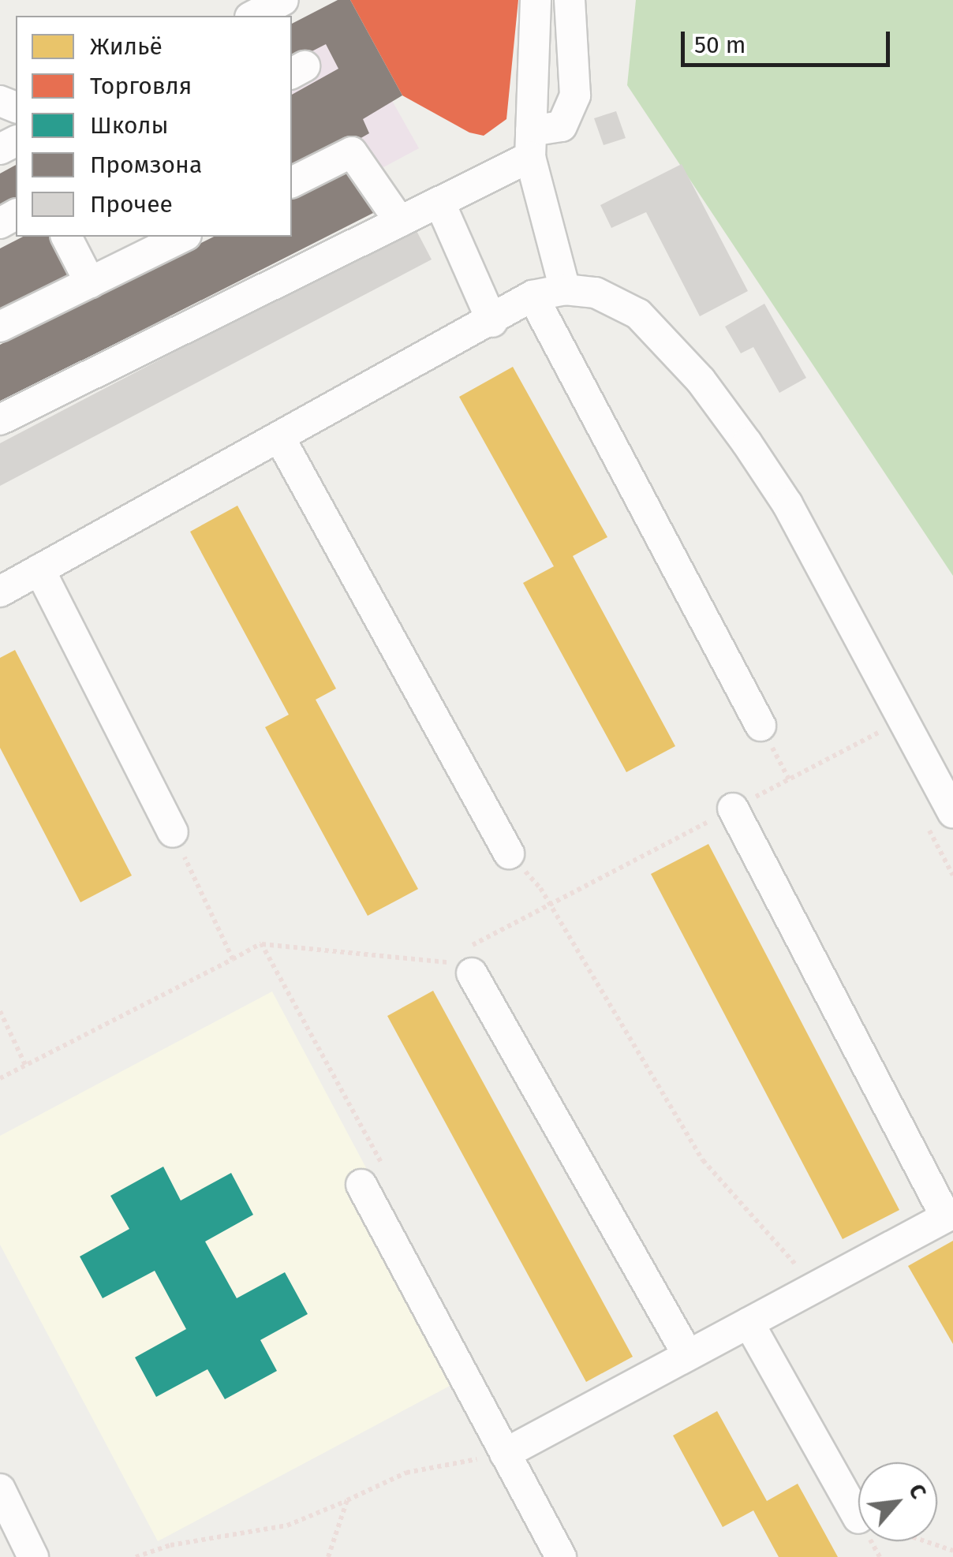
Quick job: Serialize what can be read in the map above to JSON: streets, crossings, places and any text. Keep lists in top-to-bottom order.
{
  "legend": [
    "Жильё",
    "Торговля",
    "Школы",
    "Промзона",
    "Прочее"
  ],
  "scale_bar": "50 m",
  "north": "top right"
}
